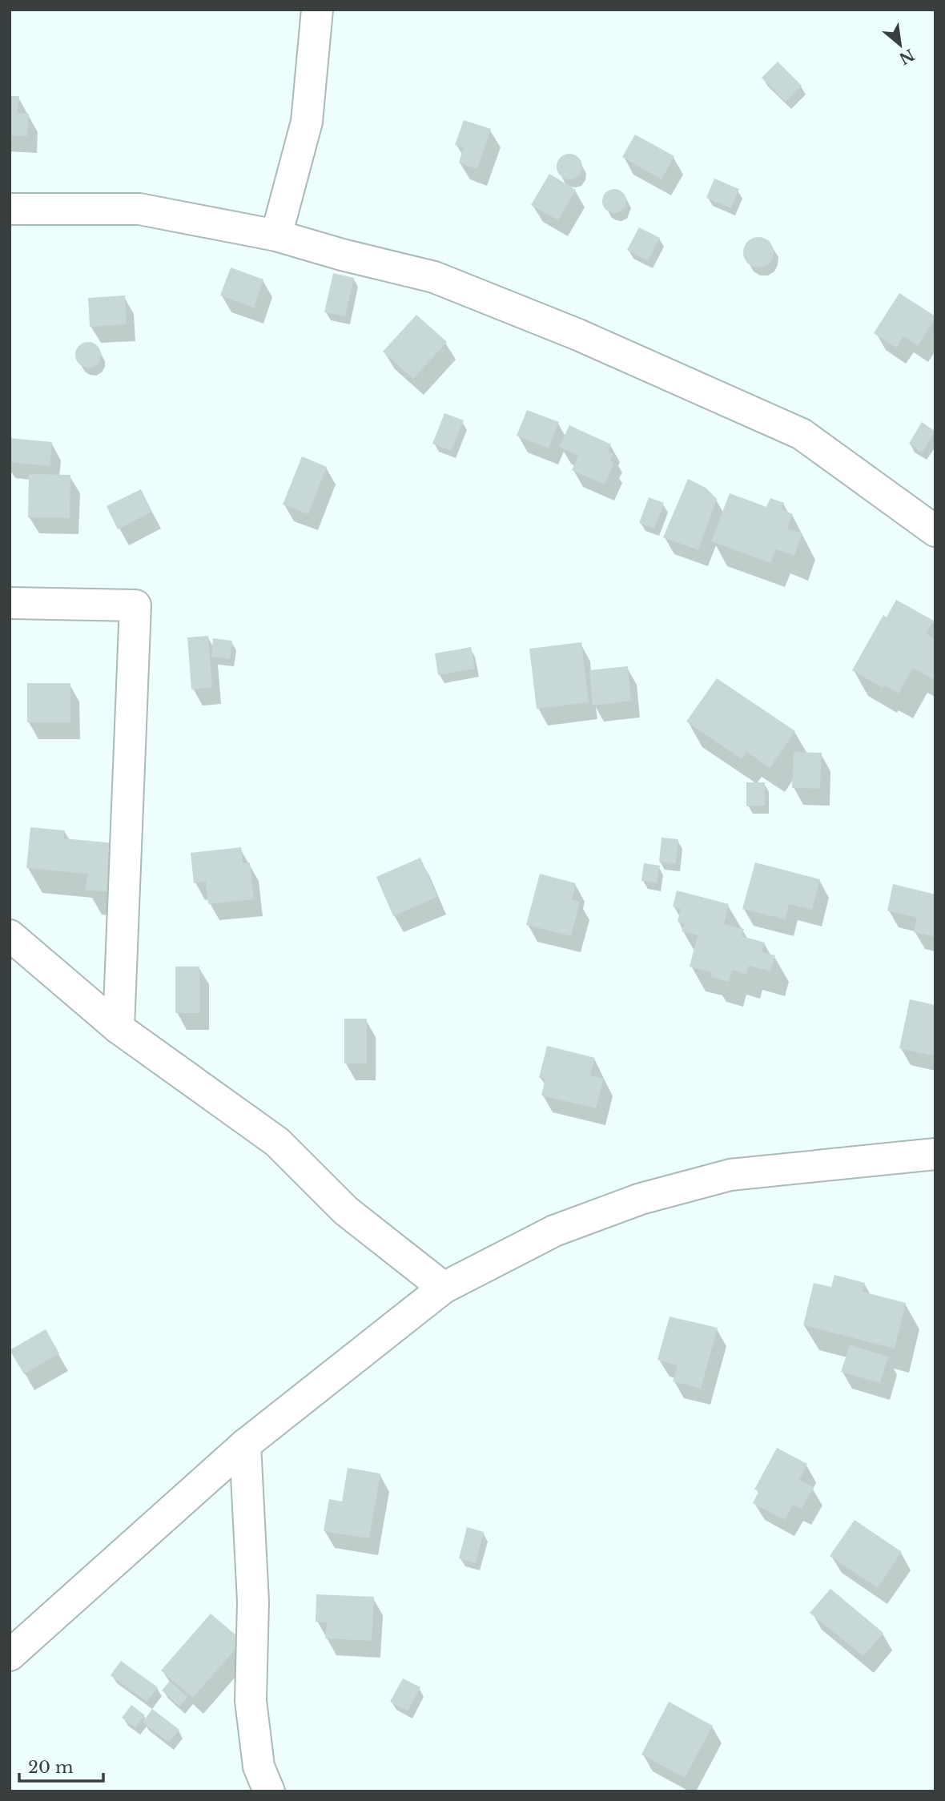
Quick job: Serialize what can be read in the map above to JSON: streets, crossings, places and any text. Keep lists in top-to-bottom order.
{
  "scale_bar": "20 m",
  "north": "bottom right"
}
